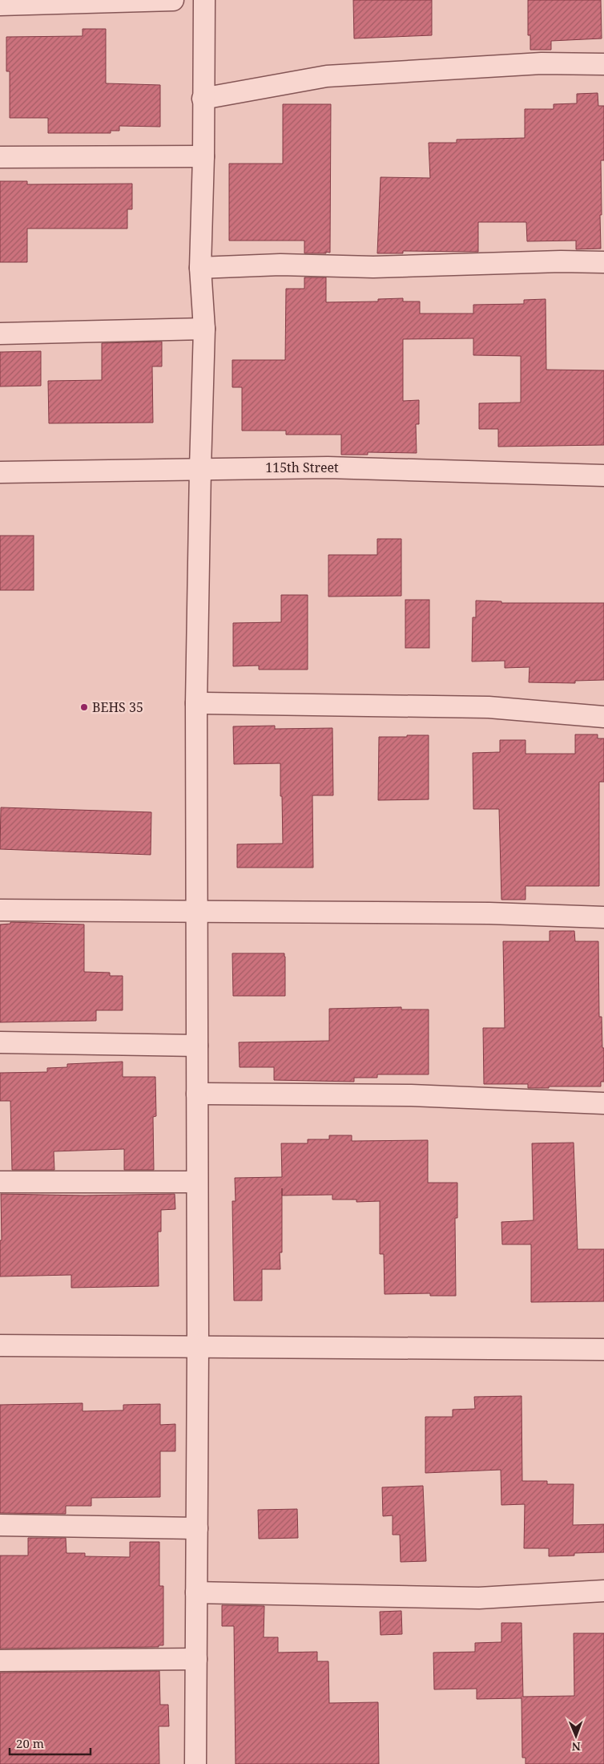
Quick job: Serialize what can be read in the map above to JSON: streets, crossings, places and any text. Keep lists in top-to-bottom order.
{
  "streets": {
    "street": ["115th Street"]
  },
  "places": ["BEHS 35"],
  "scale_bar": "20 m",
  "north": "bottom"
}
